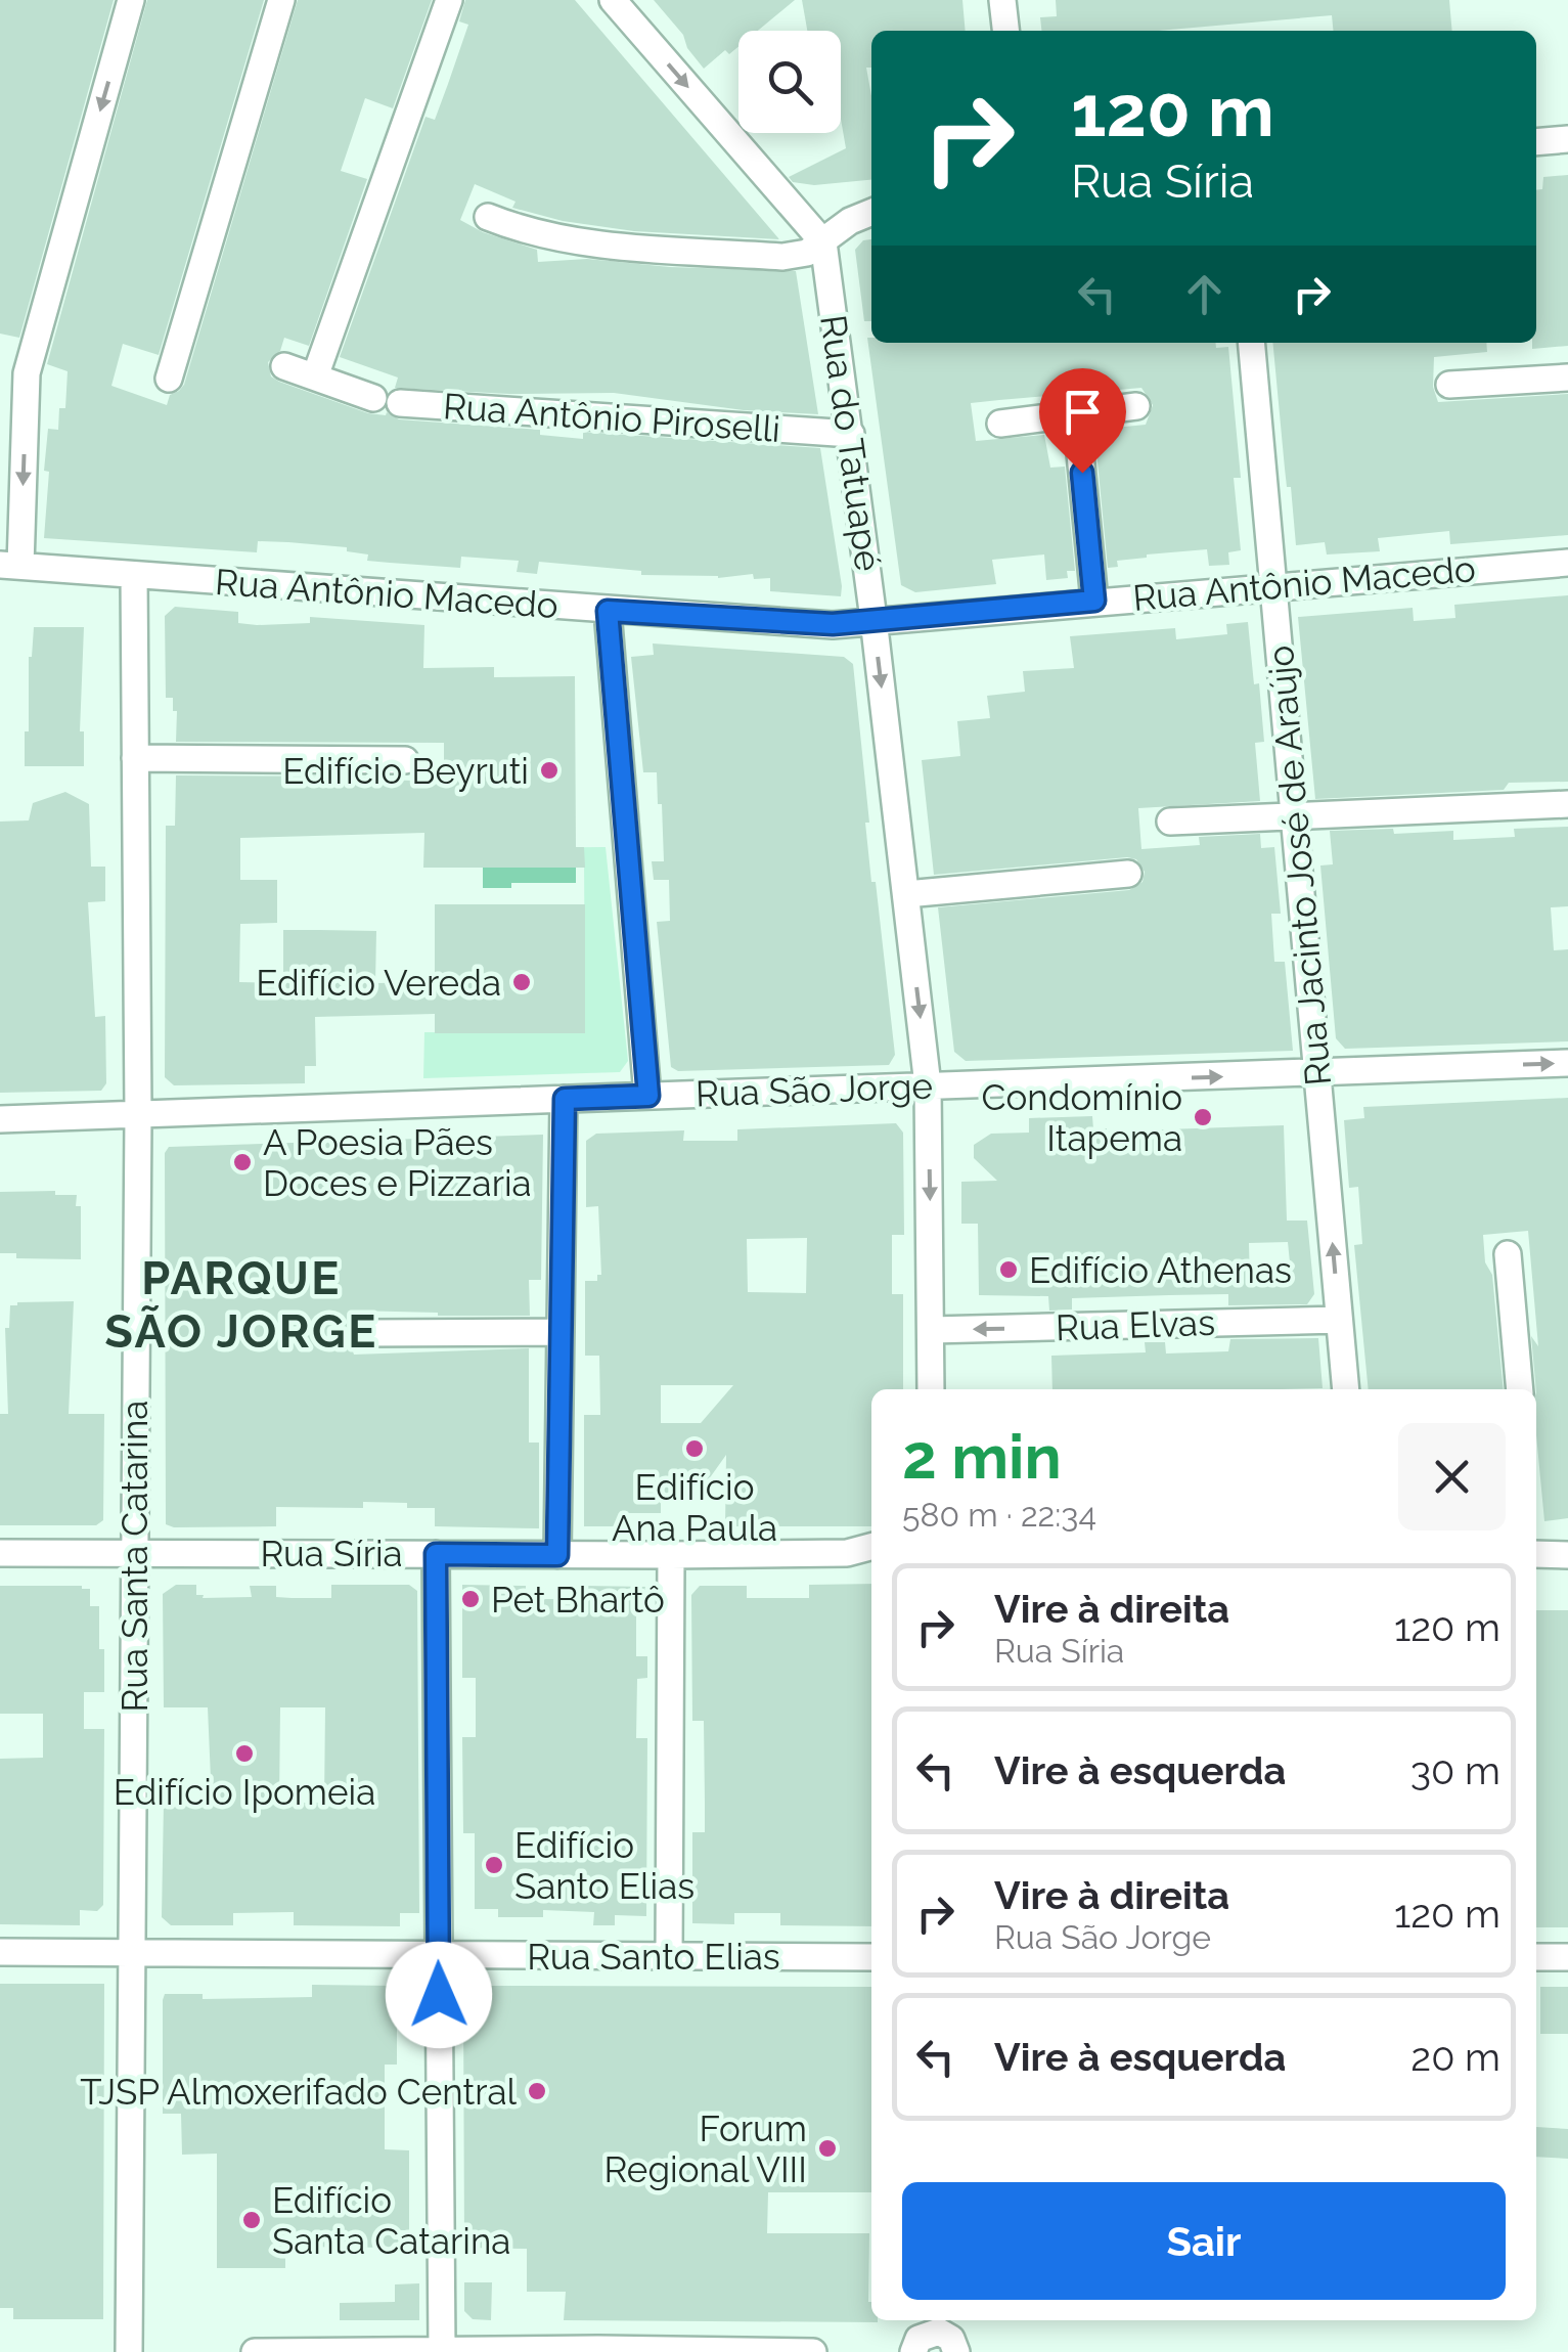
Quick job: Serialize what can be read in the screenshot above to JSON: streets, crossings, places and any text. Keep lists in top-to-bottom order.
{
  "streets": {
    "street": [
      "Rua Antônio Piroselli",
      "Rua do Tatuapé",
      "Rua Antônio Macedo",
      "Rua Jacinto José de Araújo",
      "Rua São Jorge",
      "Rua Elvas",
      "Rua Síria",
      "Rua Santa Catarina",
      "Rua Santo Elias"
    ]
  },
  "crossings": [
    ["Rua Antônio Piroselli", "Rua do Tatuapé"],
    ["Rua do Tatuapé", "Rua Antônio Macedo"],
    ["Rua do Tatuapé", "Rua São Jorge"],
    ["Rua do Tatuapé", "Rua Elvas"],
    ["Rua Antônio Macedo", "Rua Jacinto José de Araújo"],
    ["Rua Antônio Macedo", "Rua Santa Catarina"],
    ["Rua Jacinto José de Araújo", "Rua São Jorge"],
    ["Rua Jacinto José de Araújo", "Rua Elvas"],
    ["Rua São Jorge", "Rua Santa Catarina"],
    ["Rua Síria", "Rua Santa Catarina"],
    ["Rua Santa Catarina", "Rua Santo Elias"]
  ],
  "one_way": ["Rua do Tatuapé", "Rua Elvas"],
  "districts": ["PARQUE SÃO JORGE"],
  "places": [
    "Edifício Beyruti",
    "Edifício Vereda",
    "Condomínio Itapema",
    "A Poesia Pães Doces e Pizzaria",
    "Edifício Athenas",
    "Edifício Ana Paula",
    "Pet Bhartô",
    "Edifício Ipomeia",
    "Edifício Santo Elias",
    "TJSP Almoxerifado Central",
    "Forum Regional VIII",
    "Edifício Santa Catarina"
  ],
  "page": {
    "turn": ["120 m", "Rua Síria"],
    "heading": ["2 min", "580 m · 22:34"],
    "list": [
      {
        "name": "Vire à direita",
        "note": "Rua Síria",
        "value": "120 m"
      },
      {
        "name": "Vire à esquerda",
        "value": "30 m"
      },
      {
        "name": "Vire à direita",
        "note": "Rua São Jorge",
        "value": "120 m"
      },
      {
        "name": "Vire à esquerda",
        "value": "20 m"
      }
    ],
    "buttons": "Sair"
  }
}
